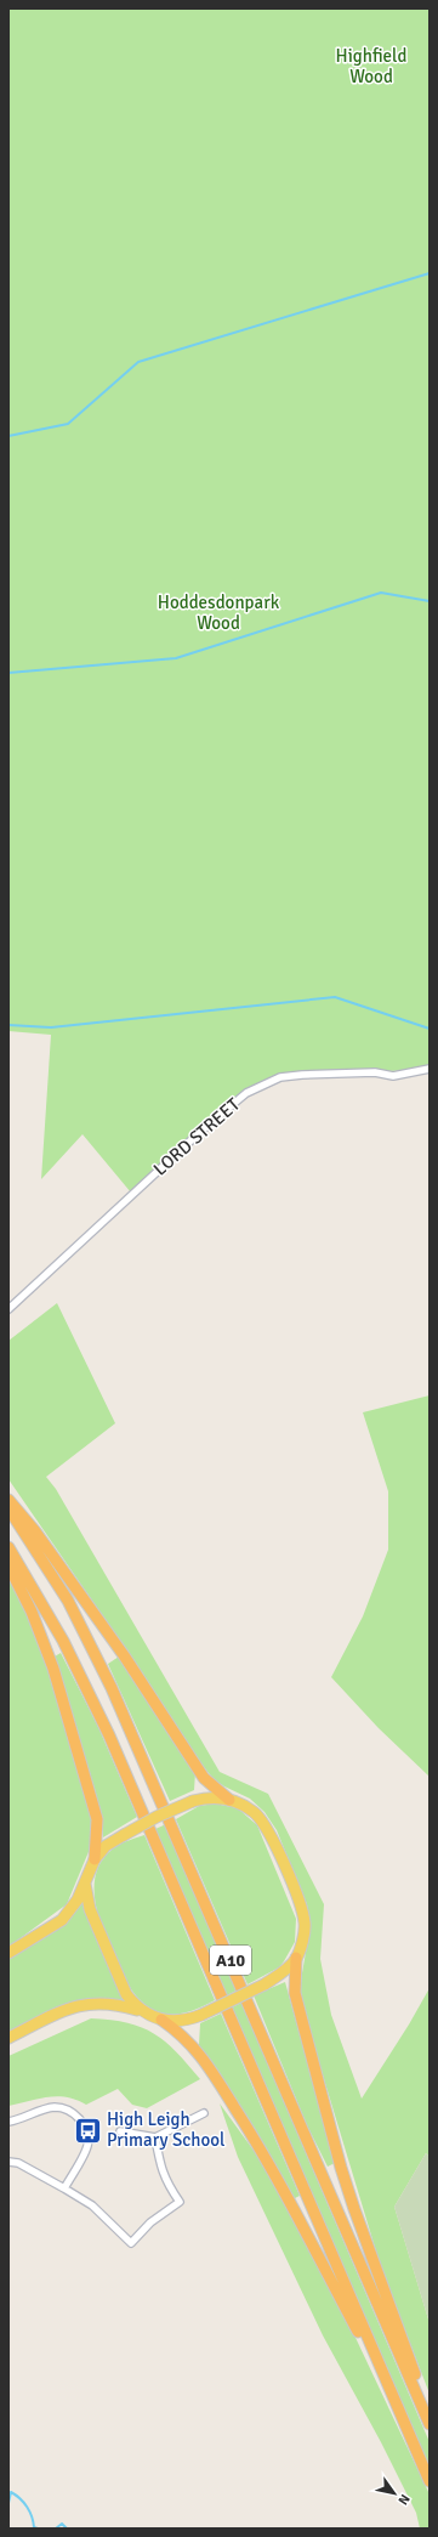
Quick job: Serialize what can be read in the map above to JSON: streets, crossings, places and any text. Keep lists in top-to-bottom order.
{
  "streets": {
    "highway": ["A10"],
    "street": ["LORD STREET"]
  },
  "parks": ["Highfield Wood", "Hoddesdonpark Wood"],
  "places": {
    "bus stop": ["High Leigh Primary School"]
  },
  "north": "bottom right"
}
